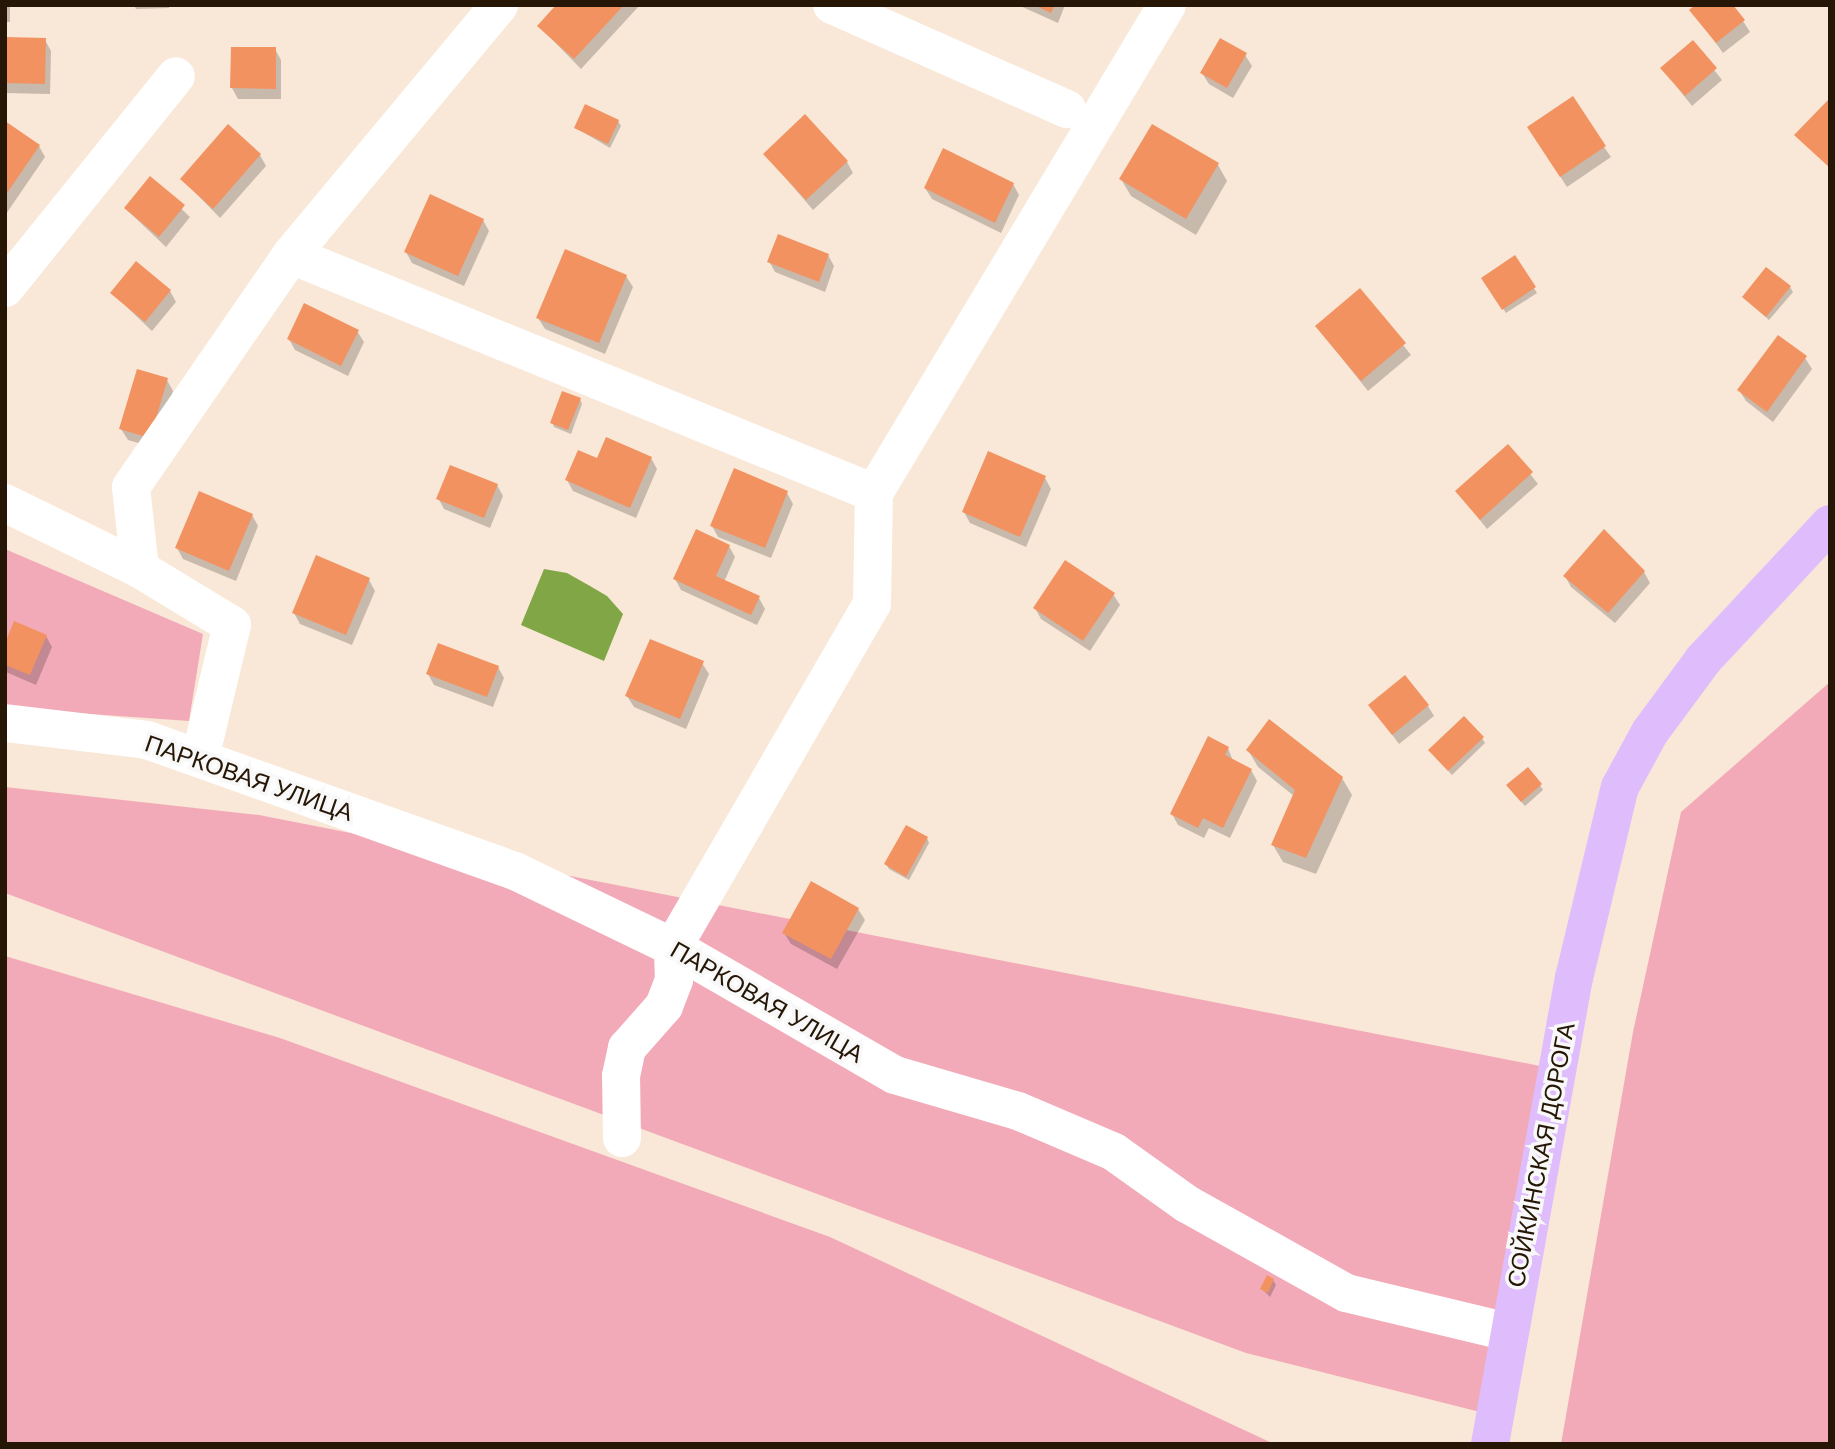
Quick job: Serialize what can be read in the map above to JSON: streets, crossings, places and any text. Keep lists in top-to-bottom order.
{
  "streets": {
    "main road": ["СОЙКИНСКАЯ ДОРОГА"],
    "street": ["ПАРКОВАЯ УЛИЦА"]
  },
  "crossings": [
    ["ПАРКОВАЯ УЛИЦА", "СОЙКИНСКАЯ ДОРОГА"]
  ]
}
